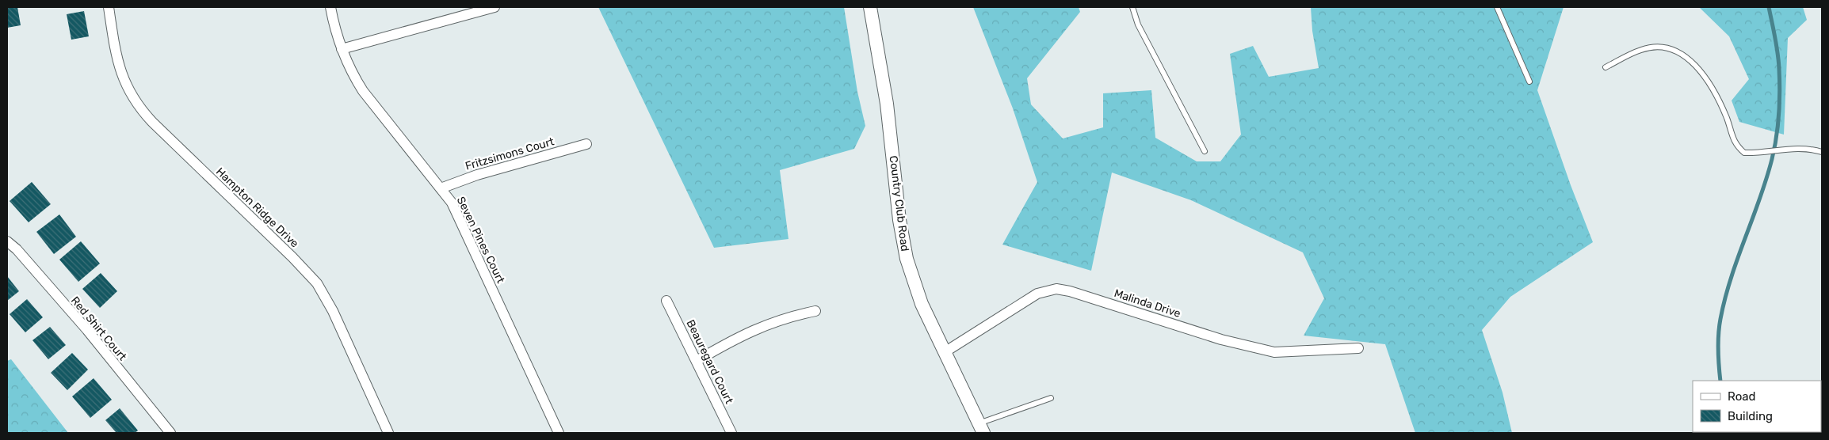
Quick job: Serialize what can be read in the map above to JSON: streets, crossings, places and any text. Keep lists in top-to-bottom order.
{
  "streets": {
    "street": [
      "Fritzsimons Court",
      "Country Club Road",
      "Hampton Ridge Drive",
      "Seven Pines Court",
      "Malinda Drive",
      "Red Shirt Court",
      "Beauregard Court"
    ]
  },
  "crossings": [
    ["Fritzsimons Court", "Seven Pines Court"],
    ["Country Club Road", "Malinda Drive"]
  ],
  "legend": ["Road", "Building"]
}
